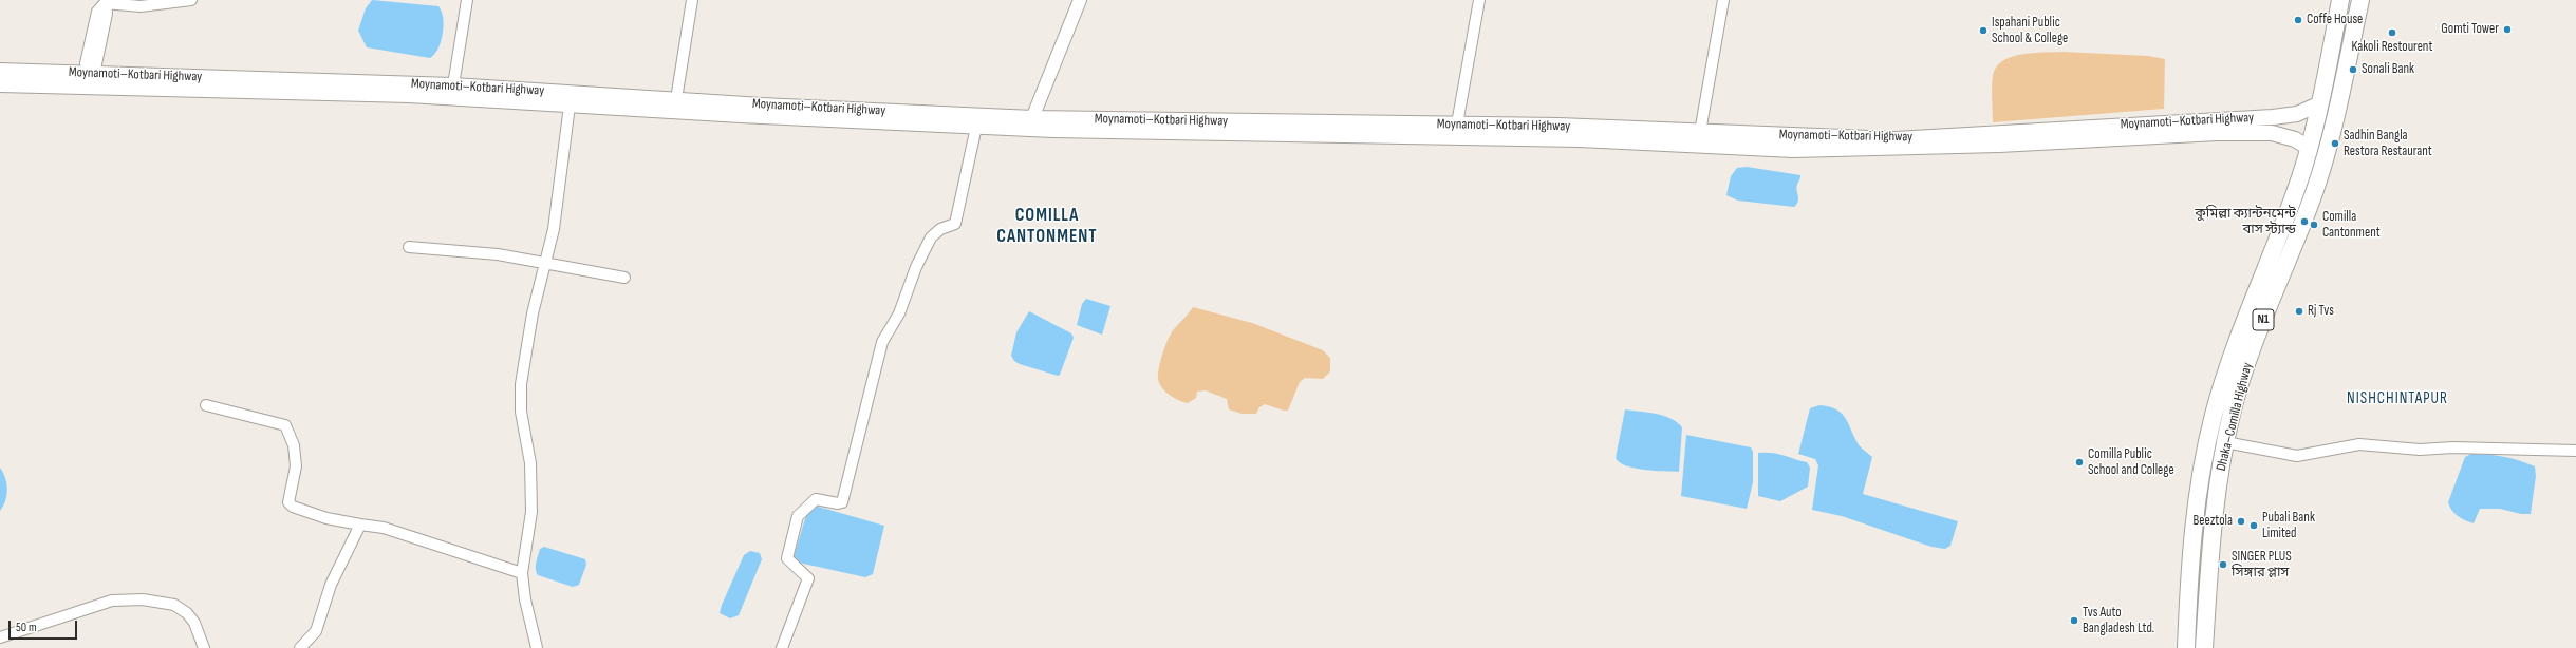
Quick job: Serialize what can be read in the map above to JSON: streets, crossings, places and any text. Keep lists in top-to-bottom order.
{
  "streets": {
    "highway": ["N1", "Dhaka–Comilla Highway"],
    "main road": ["Moynamoti–Kotbari Highway"]
  },
  "crossings": [
    ["Moynamoti–Kotbari Highway", "Dhaka–Comilla Highway"]
  ],
  "districts": ["COMILLA CANTONMENT", "NISHCHINTAPUR"],
  "places": [
    "Coffe House",
    "Gomti Tower",
    "Ispahani Public School & College",
    "Kakoli Restourent",
    "Sonali Bank",
    "Sadhin Bangla Restora Restaurant",
    "কুমিল্লা ক্যান্টনমেন্ট বাস স্ট্যান্ড",
    "Comilla Cantonment",
    "Rj Tvs",
    "Comilla Public School and College",
    "Beeztola",
    "Pubali Bank Limited",
    "SINGER PLUS সিঙ্গার প্লাস",
    "Tvs Auto Bangladesh Ltd."
  ],
  "scale_bar": "50 m"
}
